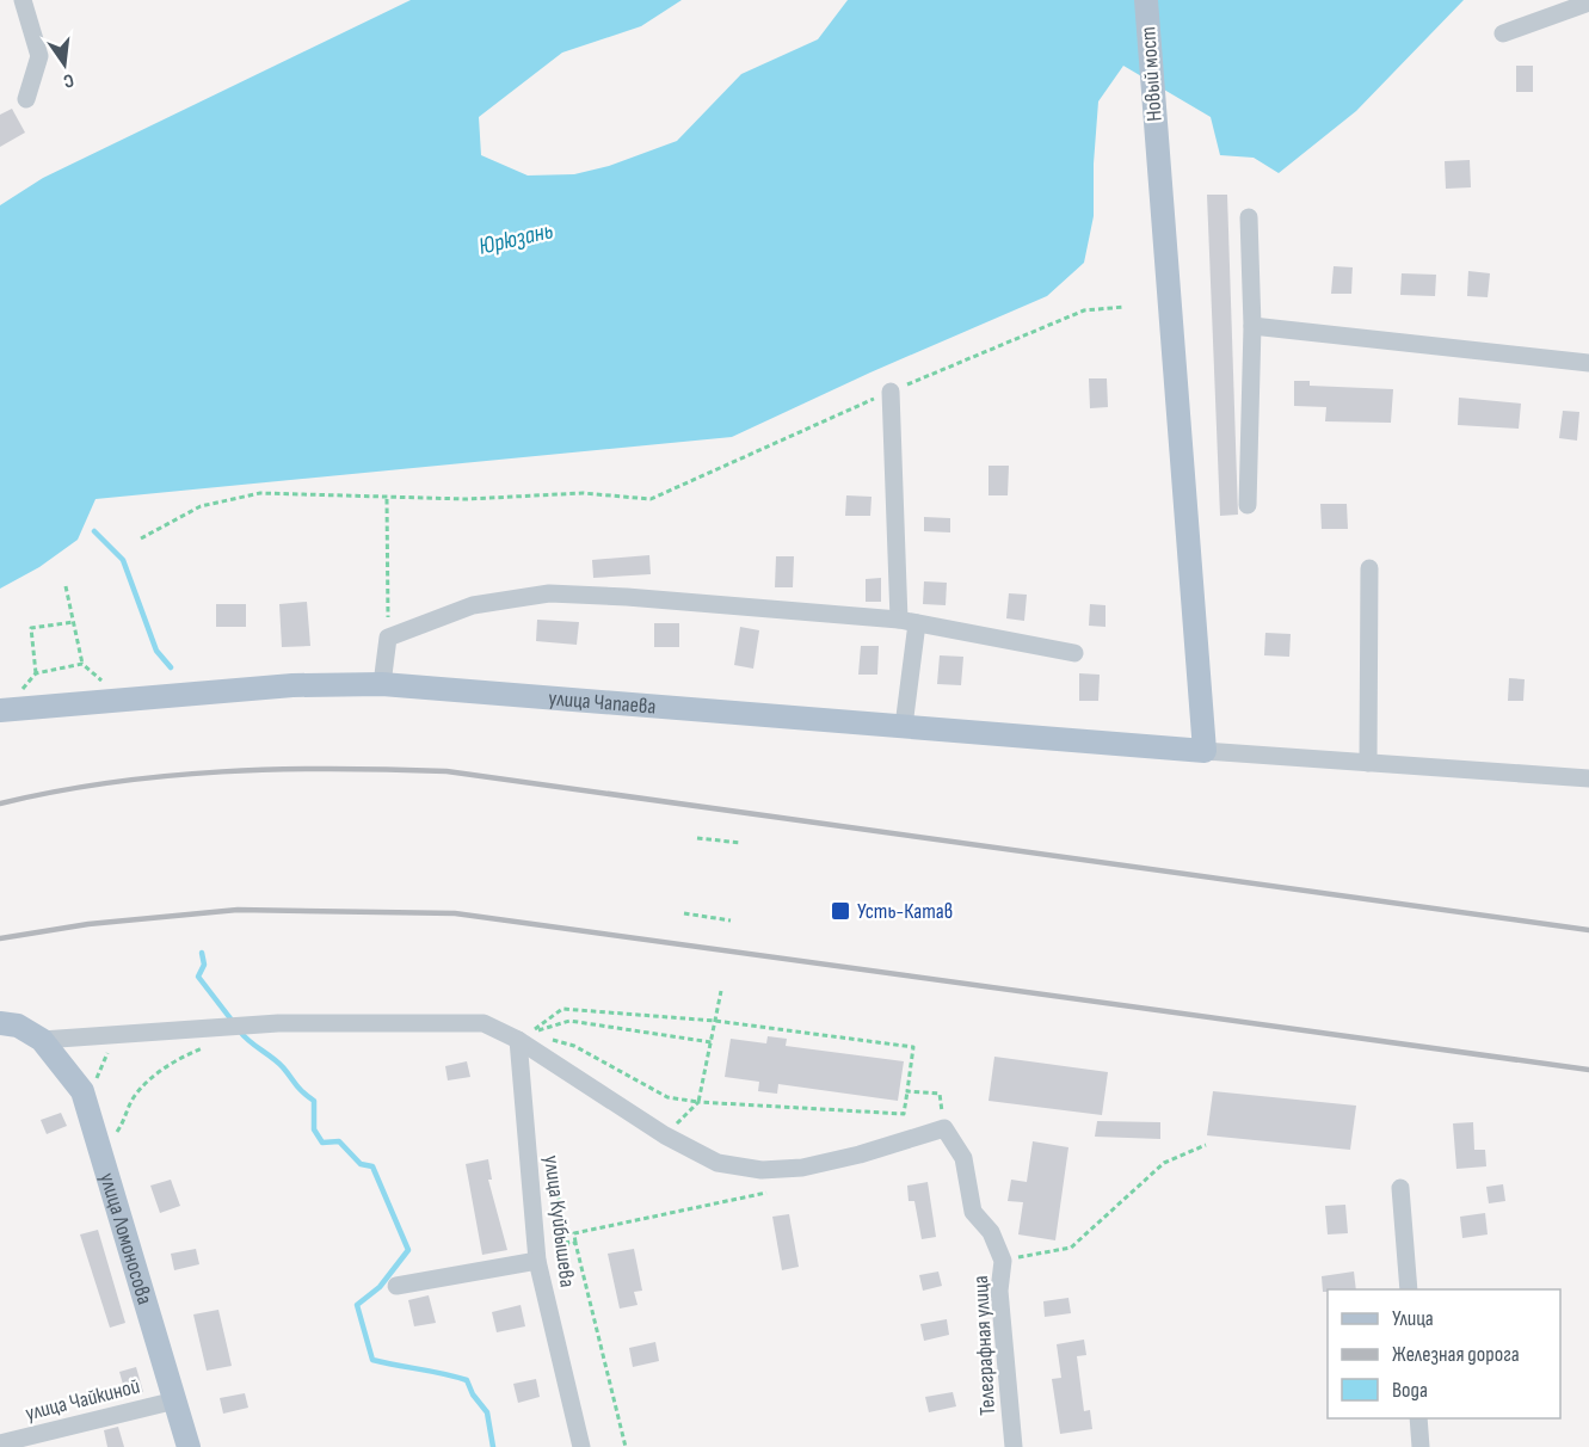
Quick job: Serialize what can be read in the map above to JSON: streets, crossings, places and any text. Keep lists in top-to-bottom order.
{
  "streets": {
    "main road": ["Новый мост", "улица Чапаева", "улица Ломоносова"],
    "street": ["улица Куйбышева", "Телеграфная улица", "улица Чайкиной"]
  },
  "crossings": [
    ["Новый мост", "улица Чапаева"],
    ["улица Ломоносова", "улица Чайкиной"]
  ],
  "water": ["Юрюзань"],
  "places": {
    "transit": ["Усть-Катав"]
  },
  "legend": ["Улица", "Железная дорога", "Вода"],
  "north": "bottom"
}
